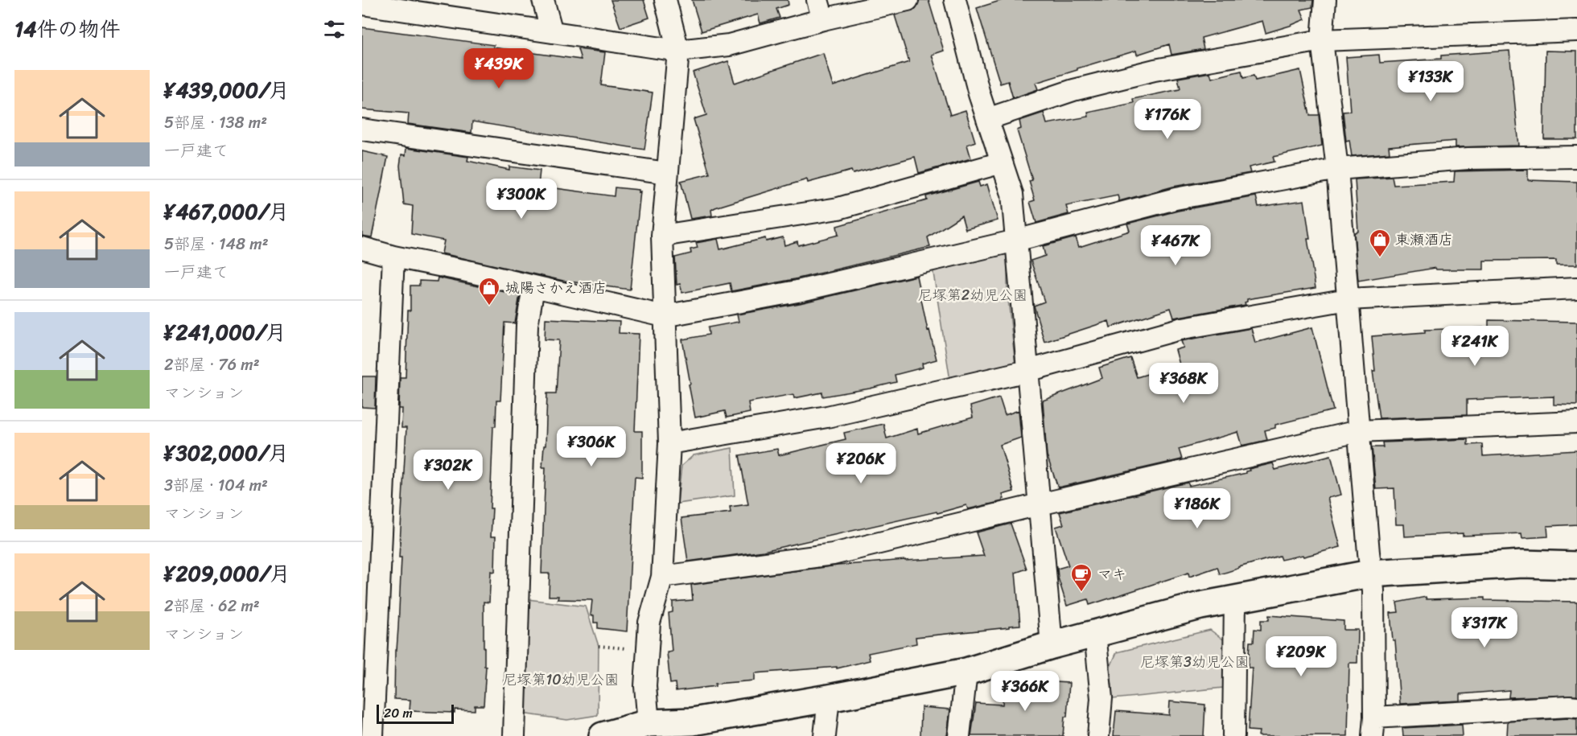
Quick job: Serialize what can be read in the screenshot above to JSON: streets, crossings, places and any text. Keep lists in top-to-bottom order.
{
  "parks": ["尼塚第2幼児公園", "尼塚第3幼児公園", "尼塚第10幼児公園"],
  "places": {
    "shop": ["東瀬酒店", "城陽さかえ酒店"],
    "cafe": ["マキ"]
  },
  "scale_bar": "20 m",
  "page": {
    "heading": "14件の物件",
    "price": [
      "¥439K",
      "¥133K",
      "¥176K",
      "¥300K",
      "¥467K",
      "¥241K",
      "¥368K",
      "¥306K",
      "¥206K",
      "¥302K",
      "¥186K",
      "¥317K",
      "¥209K",
      "¥366K"
    ],
    "list": [
      {
        "name": "¥439,000/月",
        "note": "5部屋 · 138 m² · 一戸建て"
      },
      {
        "name": "¥467,000/月",
        "note": "5部屋 · 148 m² · 一戸建て"
      },
      {
        "name": "¥241,000/月",
        "note": "2部屋 · 76 m² · マンション"
      },
      {
        "name": "¥302,000/月",
        "note": "3部屋 · 104 m² · マンション"
      },
      {
        "name": "¥209,000/月",
        "note": "2部屋 · 62 m² · マンション"
      }
    ],
    "scale": "20 m"
  }
}
